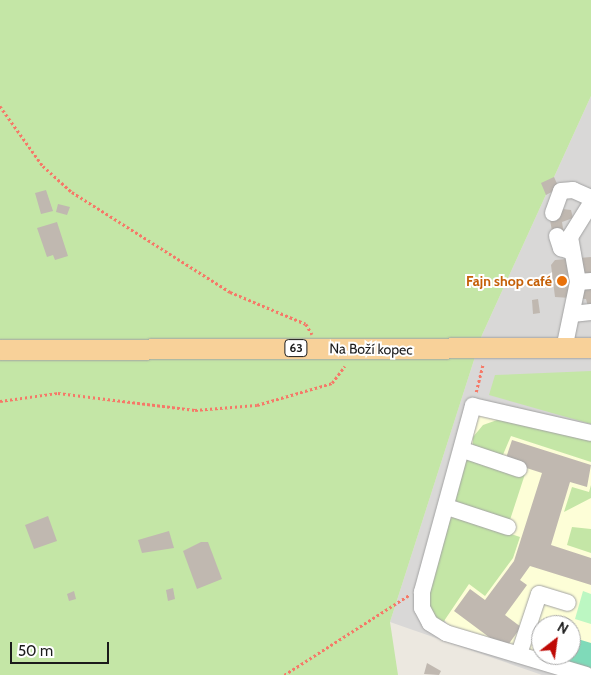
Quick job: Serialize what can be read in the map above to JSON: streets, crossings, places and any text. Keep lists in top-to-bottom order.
{
  "streets": {
    "main road": ["63", "Na Boží kopec"]
  },
  "places": ["Fajn shop café"],
  "scale_bar": "50 m",
  "north": "top right"
}
